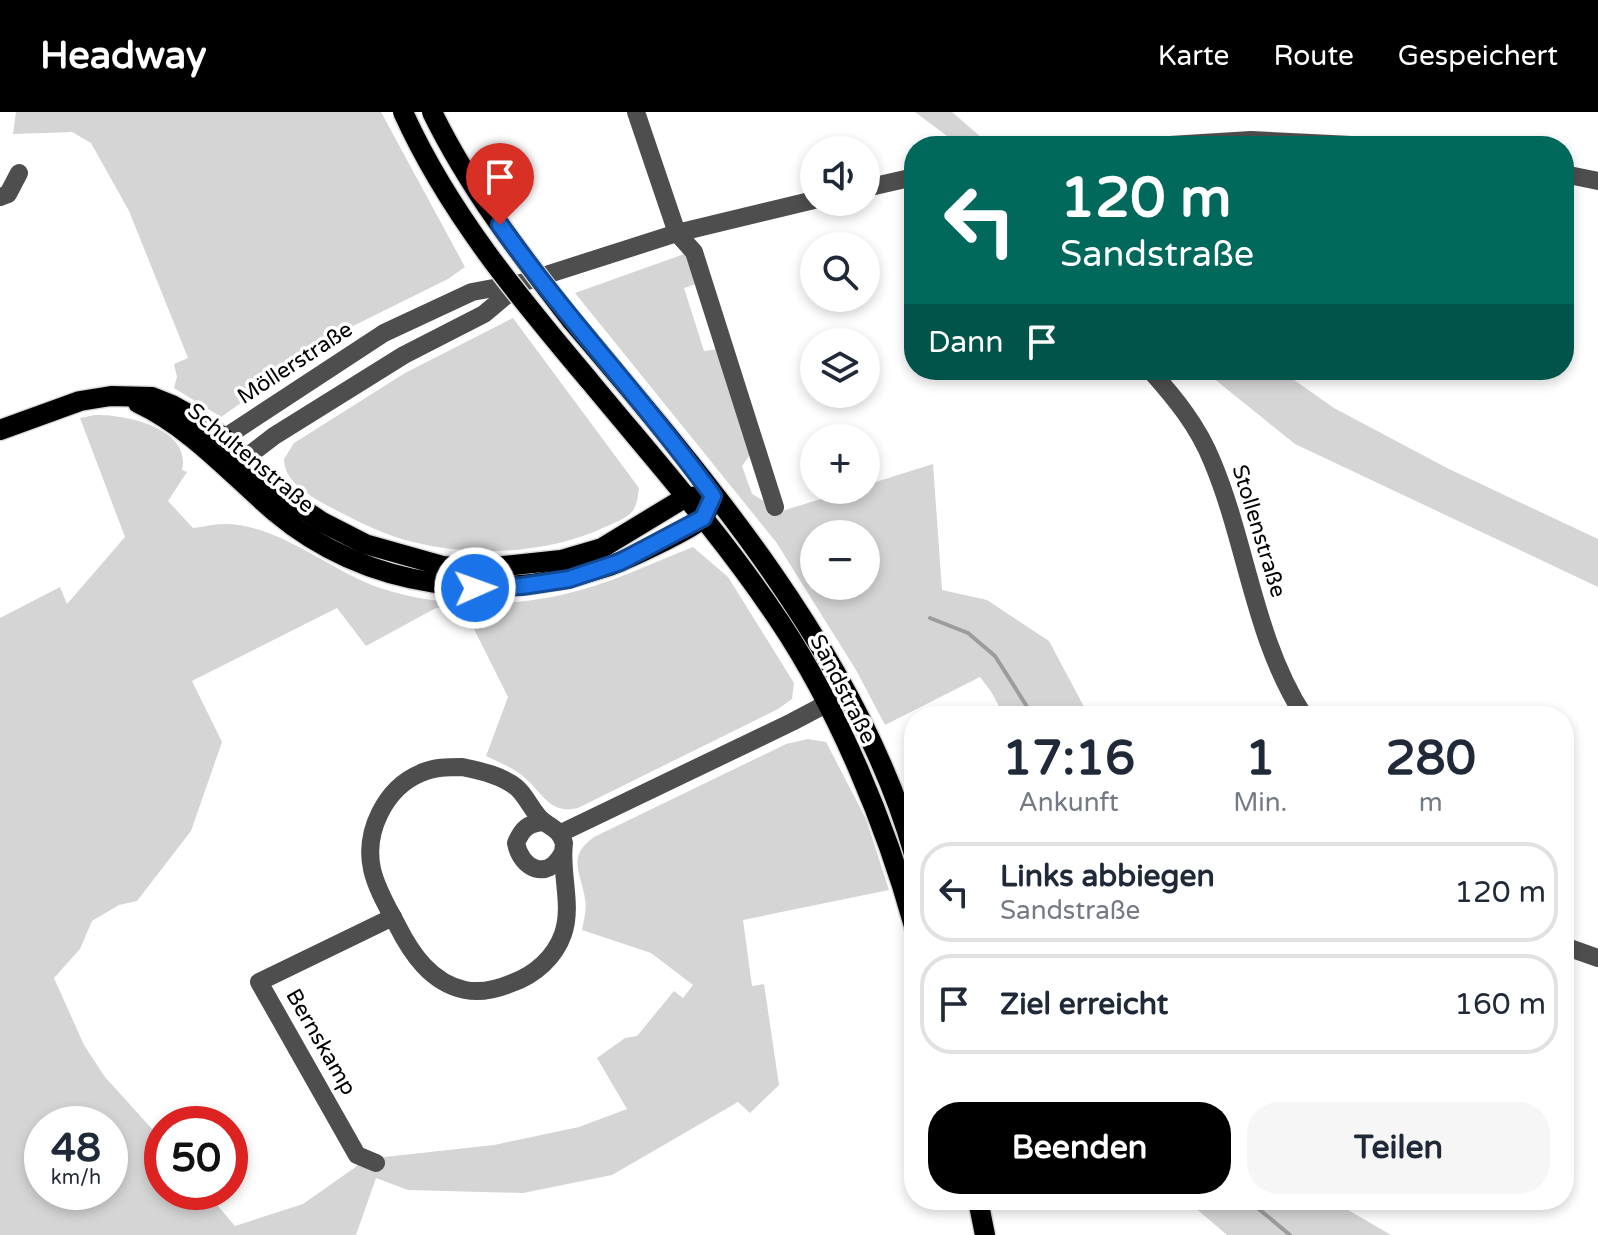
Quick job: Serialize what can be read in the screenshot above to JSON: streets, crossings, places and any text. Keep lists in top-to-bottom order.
{
  "streets": {
    "main road": ["Schultenstraße", "Sandstraße"],
    "street": ["Möllerstraße", "Stollenstraße", "Bernskamp"]
  },
  "crossings": [
    ["Möllerstraße", "Schultenstraße"],
    ["Schultenstraße", "Sandstraße"]
  ],
  "page": {
    "header": "Headway",
    "nav": ["Karte", "Route", "Gespeichert"],
    "map_buttons": ["+", "−"],
    "turn": ["120 m", "Sandstraße"],
    "then": "Dann",
    "eta": [
      "17:16",
      "Ankunft",
      "1",
      "Min.",
      "280",
      "m"
    ],
    "list": [
      {
        "name": "Links abbiegen",
        "note": "Sandstraße",
        "value": "120 m"
      },
      {
        "name": "Ziel erreicht",
        "value": "160 m"
      }
    ],
    "buttons": ["Beenden", "Teilen"],
    "speed": "48 km/h",
    "limit": "50"
  }
}
